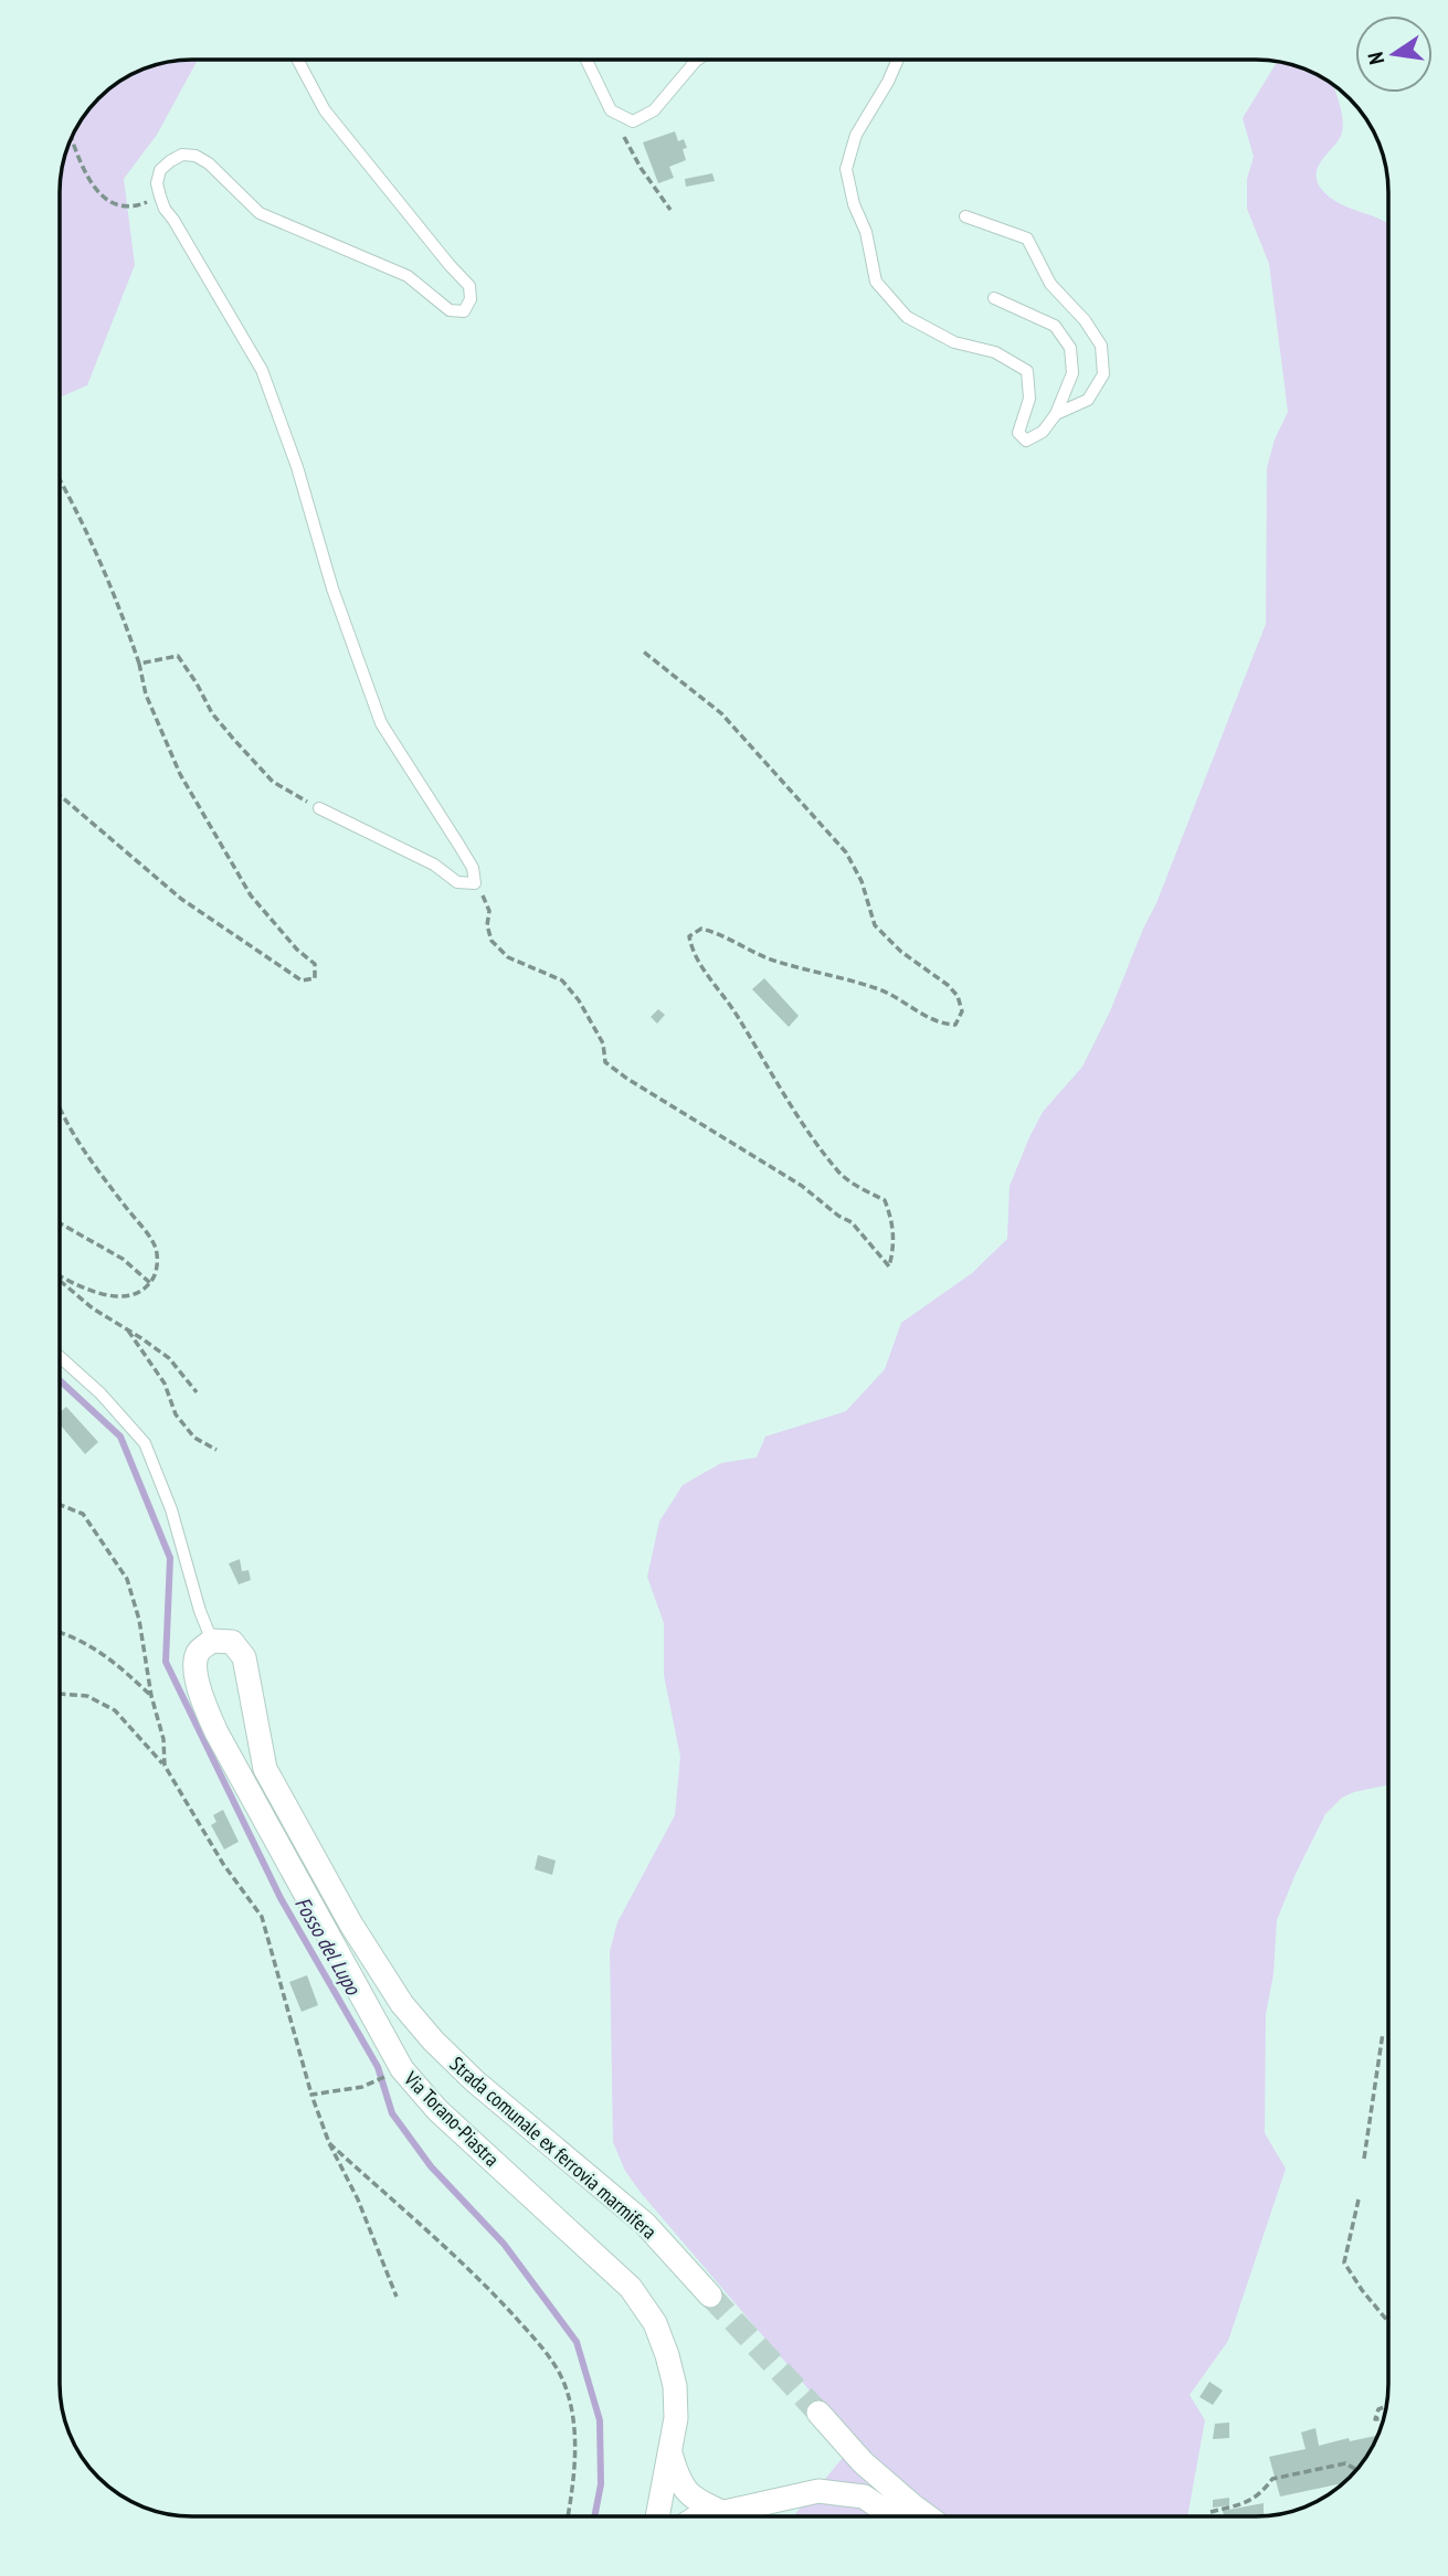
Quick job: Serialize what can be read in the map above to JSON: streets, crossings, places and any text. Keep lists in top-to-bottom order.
{
  "streets": {
    "street": ["Via Torano-Piastra", "Strada comunale ex ferrovia marmifera"]
  },
  "crossings": [
    ["Via Torano-Piastra", "Strada comunale ex ferrovia marmifera"]
  ],
  "water": ["Fosso del Lupo"],
  "north": "left"
}
